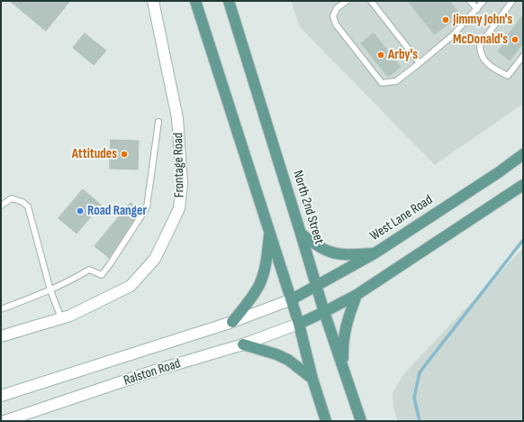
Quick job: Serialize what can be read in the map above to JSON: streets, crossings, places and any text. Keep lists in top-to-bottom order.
{
  "streets": {
    "main road": [
      "Frontage Road",
      "North 2nd Street",
      "West Lane Road",
      "Ralston Road"
    ]
  },
  "crossings": [
    ["North 2nd Street", "West Lane Road"],
    ["West Lane Road", "Ralston Road"]
  ],
  "places": [
    "Jimmy John's",
    "McDonald's",
    "Arby's",
    "Attitudes",
    "Road Ranger"
  ]
}
